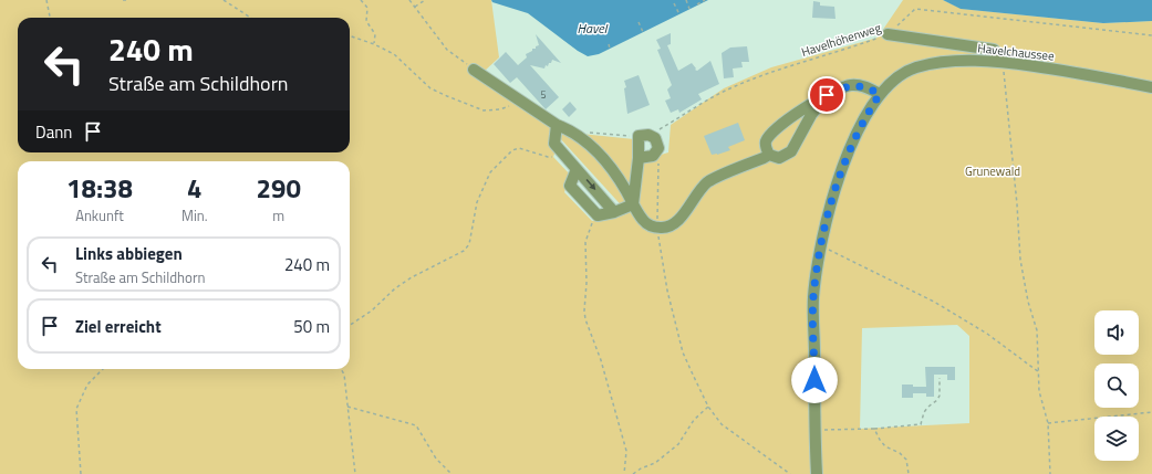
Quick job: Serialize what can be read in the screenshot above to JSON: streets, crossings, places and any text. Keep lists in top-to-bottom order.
{
  "streets": {
    "street": ["Havelchaussee"],
    "path": ["Havelhöhenweg"]
  },
  "water": ["Havel"],
  "parks": ["Grunewald"],
  "house_numbers": ["5"],
  "page": {
    "turn": ["240 m", "Straße am Schildhorn"],
    "then": "Dann",
    "eta": [
      "18:38",
      "Ankunft",
      "4",
      "Min.",
      "290",
      "m"
    ],
    "list": [
      {
        "name": "Links abbiegen",
        "note": "Straße am Schildhorn",
        "value": "240 m"
      },
      {
        "name": "Ziel erreicht",
        "value": "50 m"
      }
    ]
  }
}
